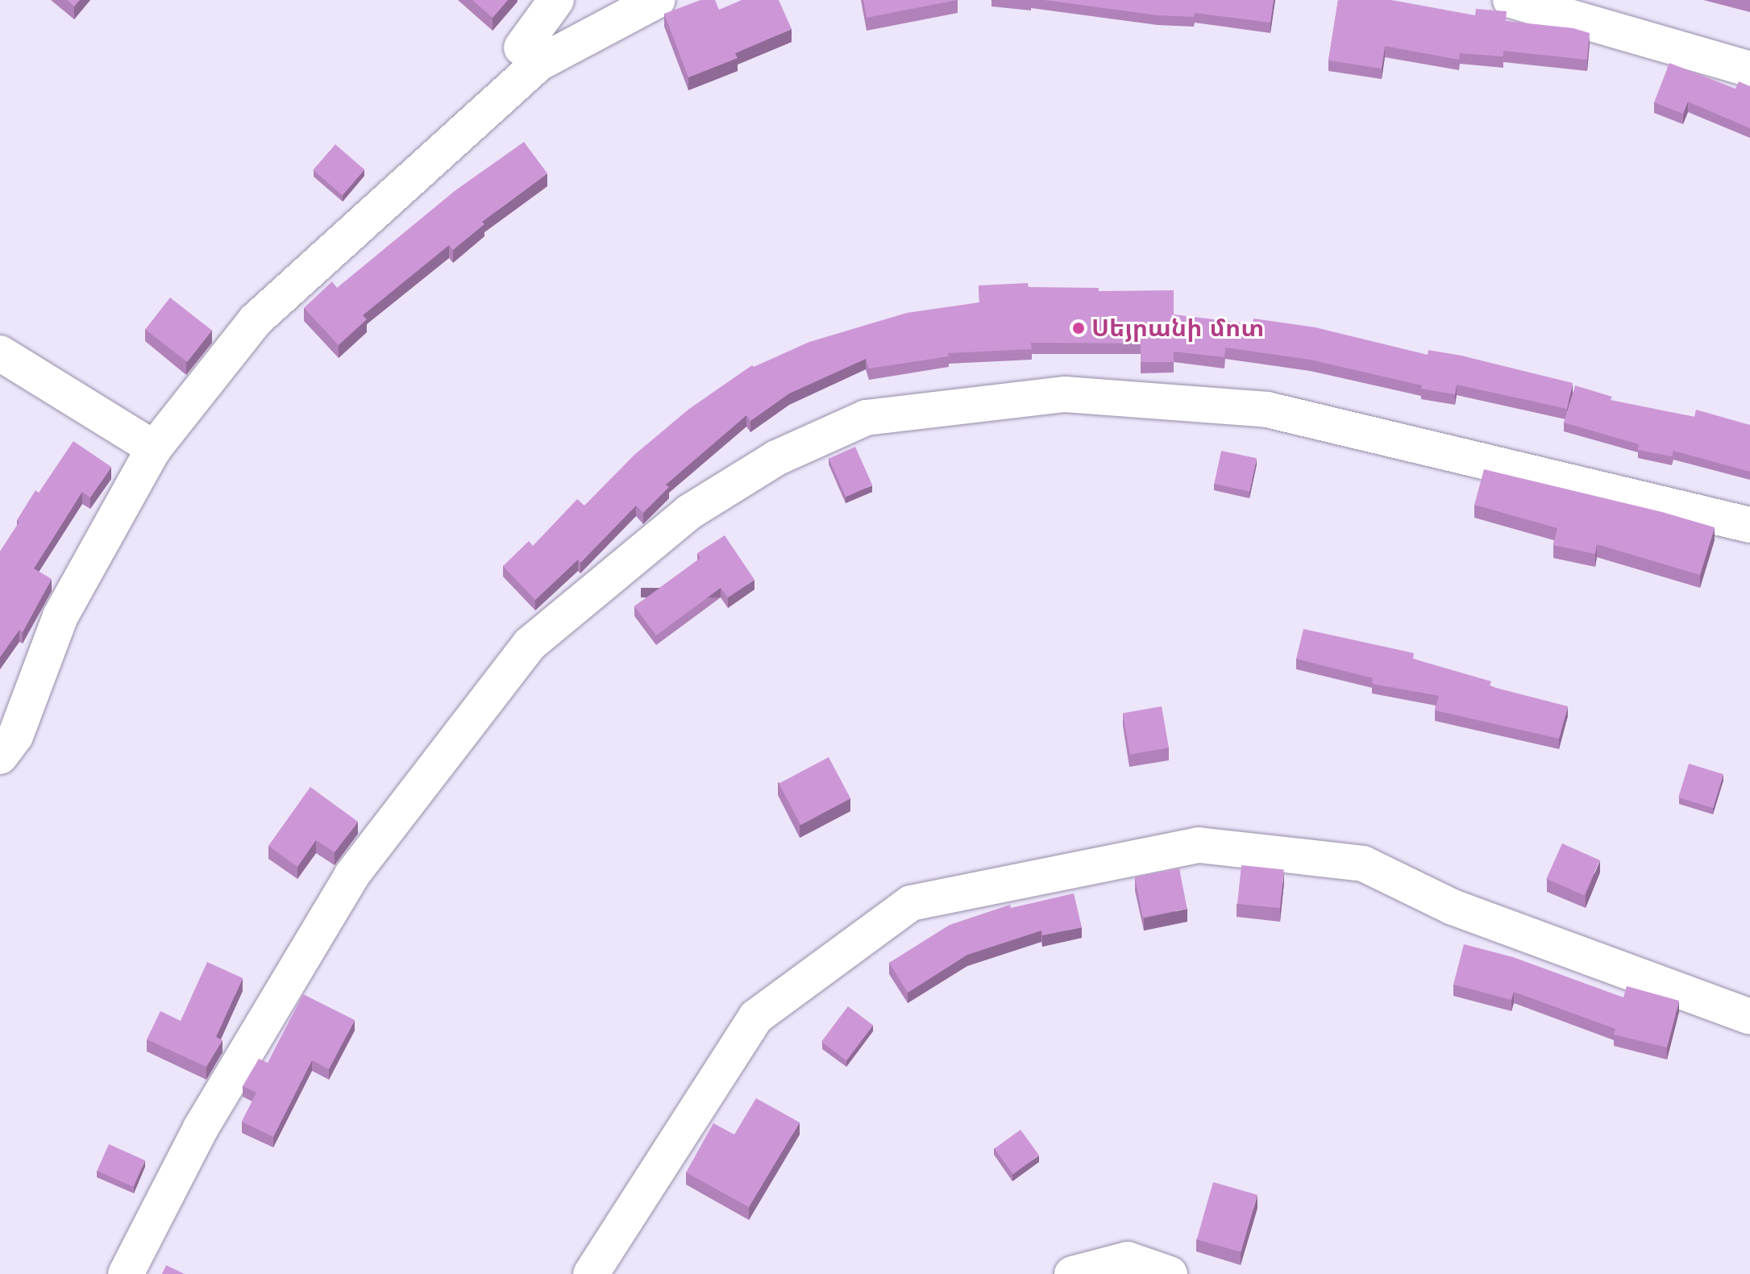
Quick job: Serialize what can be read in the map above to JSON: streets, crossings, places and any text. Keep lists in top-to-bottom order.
{
  "places": ["Սեյրանի մոտ"]
}
